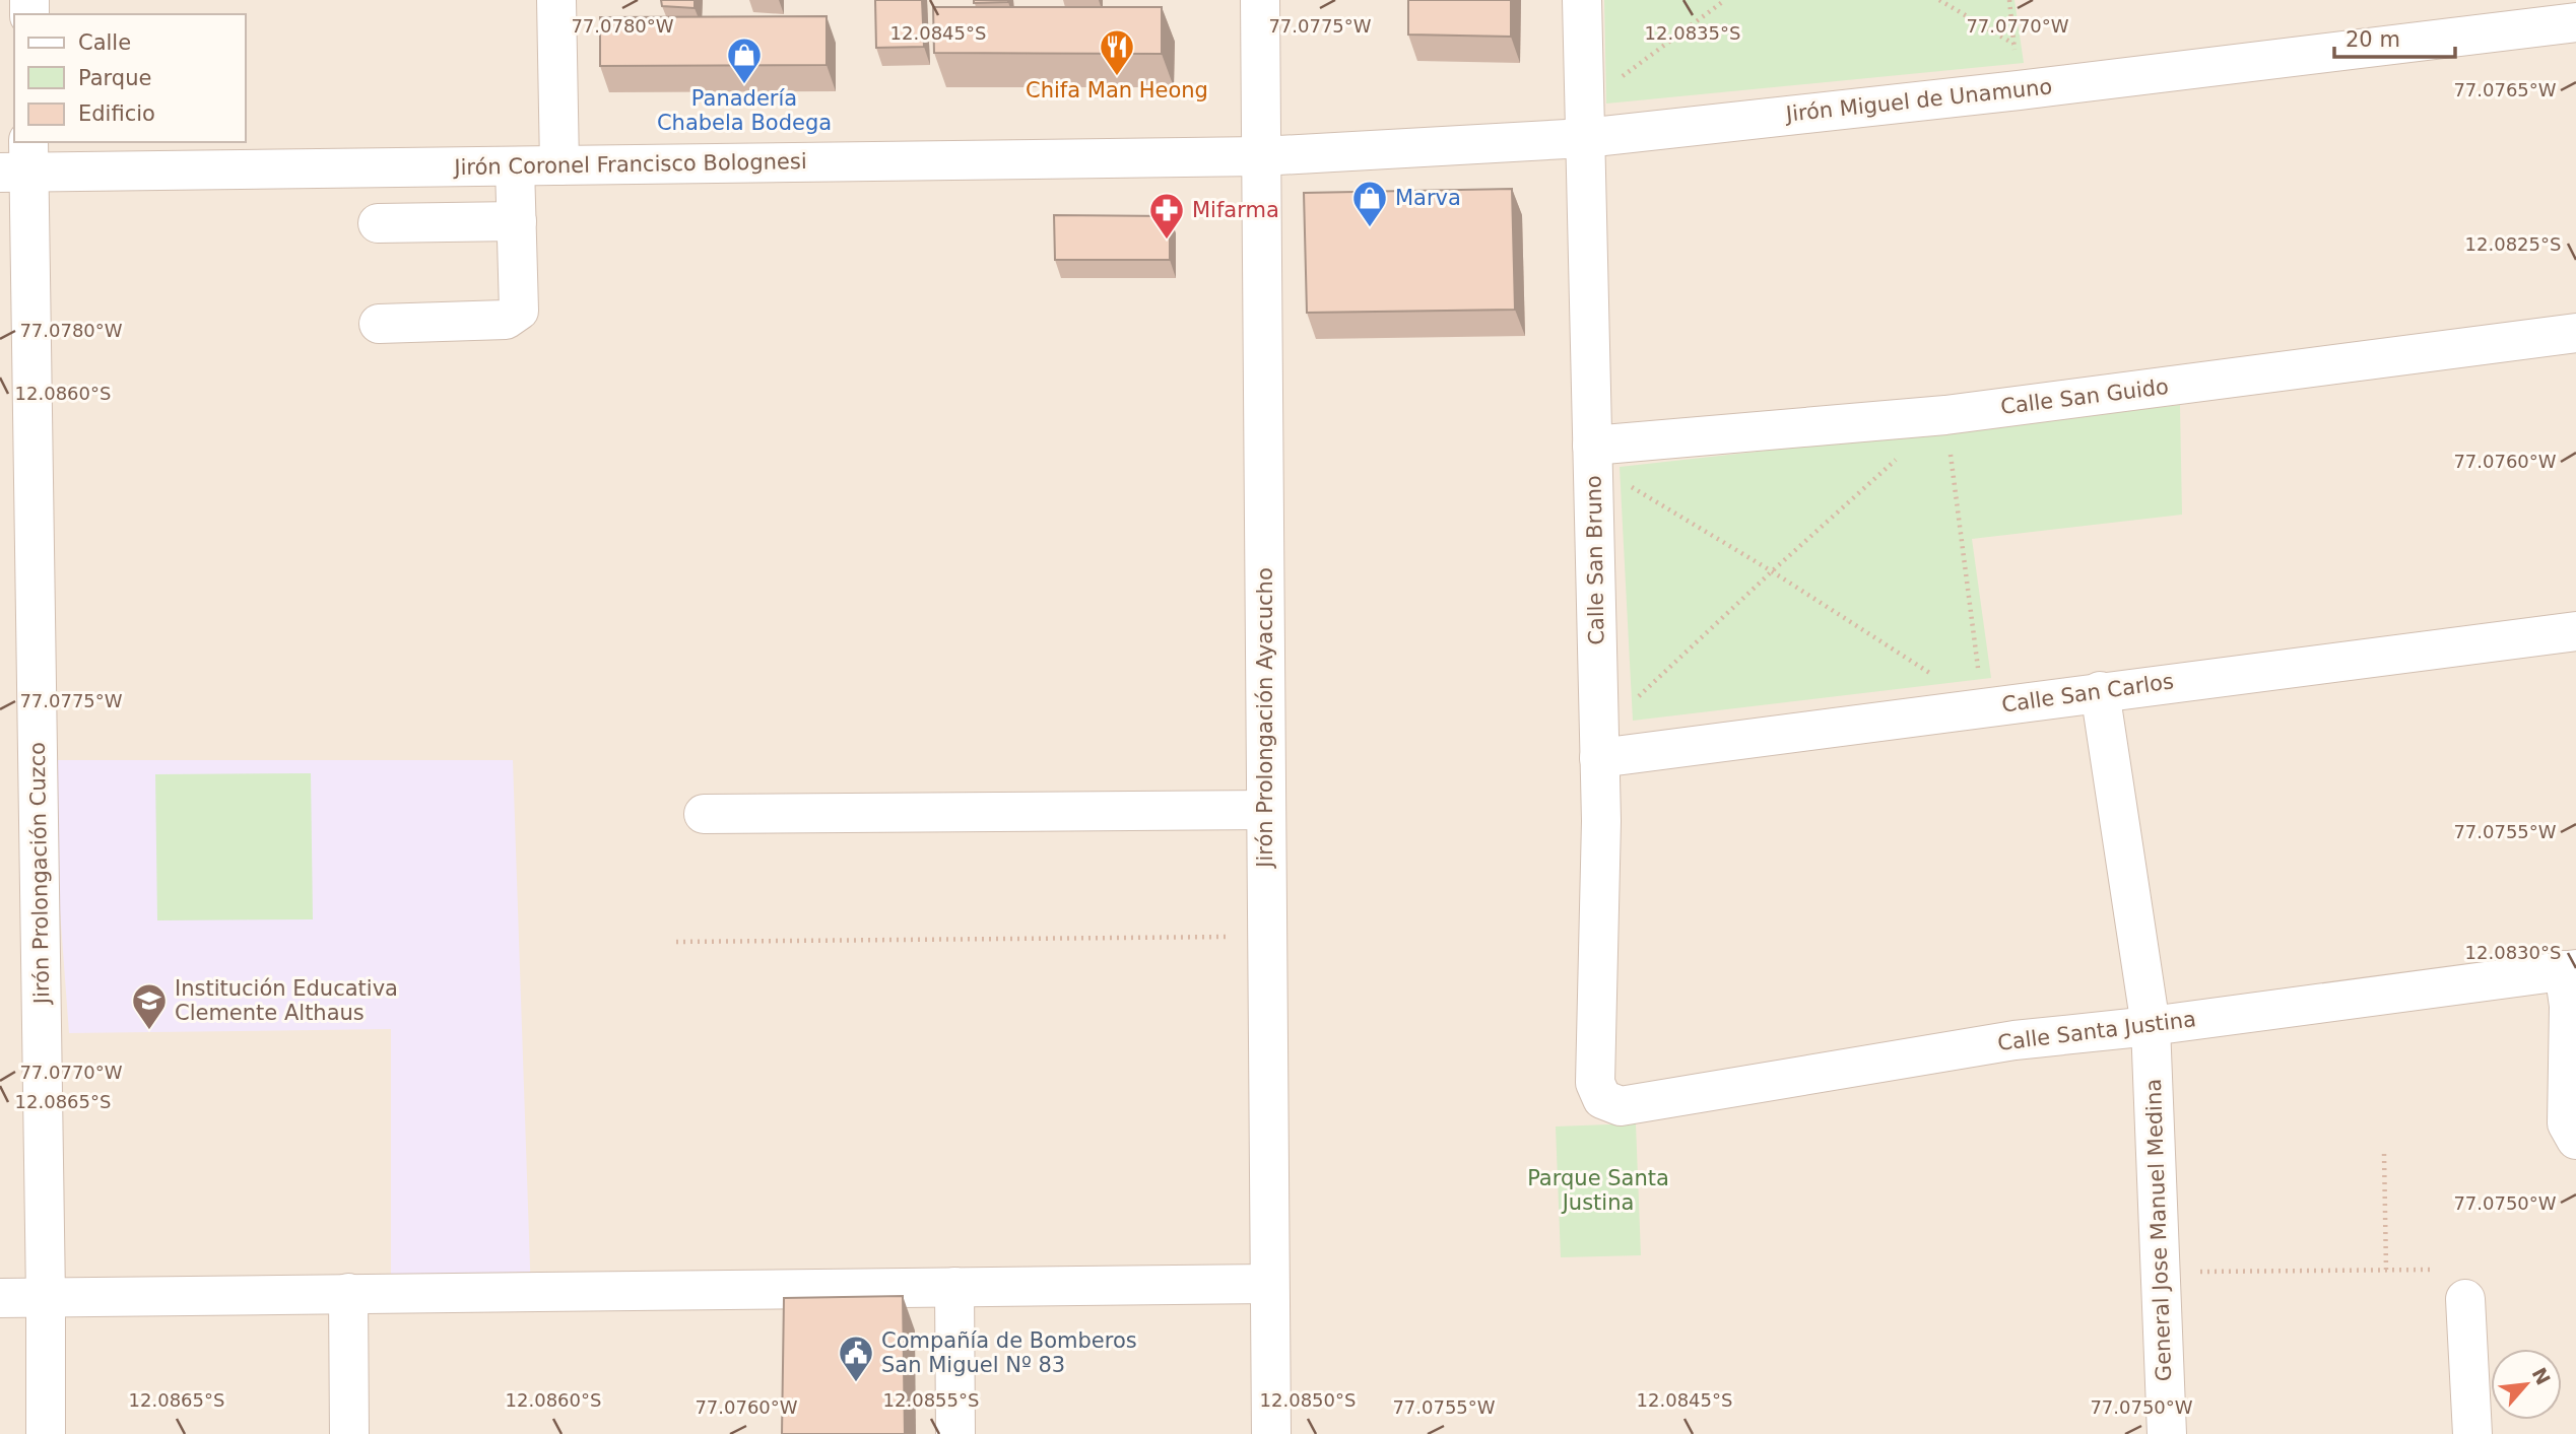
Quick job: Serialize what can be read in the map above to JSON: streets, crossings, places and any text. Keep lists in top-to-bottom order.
{
  "streets": {
    "street": [
      "Jirón Miguel de Unamuno",
      "Jirón Coronel Francisco Bolognesi",
      "Calle San Guido",
      "Calle San Bruno",
      "Calle San Carlos",
      "Jirón Prolongación Ayacucho",
      "Jirón Prolongación Cuzco",
      "Calle Santa Justina",
      "General Jose Manuel Medina"
    ]
  },
  "crossings": [
    ["Jirón Miguel de Unamuno", "Jirón Coronel Francisco Bolognesi"],
    ["Jirón Miguel de Unamuno", "Calle San Bruno"],
    ["Jirón Miguel de Unamuno", "Jirón Prolongación Ayacucho"],
    ["Jirón Coronel Francisco Bolognesi", "Jirón Prolongación Ayacucho"],
    ["Jirón Coronel Francisco Bolognesi", "Jirón Prolongación Cuzco"],
    ["Calle San Guido", "Calle San Bruno"],
    ["Calle San Bruno", "Calle San Carlos"],
    ["Calle San Bruno", "Calle Santa Justina"],
    ["Calle San Carlos", "General Jose Manuel Medina"],
    ["Calle Santa Justina", "General Jose Manuel Medina"]
  ],
  "parks": ["Parque Santa Justina"],
  "places": {
    "restaurant": ["Chifa Man Heong"],
    "shop": ["Panadería Chabela Bodega", "Marva"],
    "pharmacy": ["Mifarma"],
    "school or university": ["Institución Educativa Clemente Althaus"],
    "public building": ["Compañía de Bomberos San Miguel Nº 83"]
  },
  "legend": ["Calle", "Parque", "Edificio"],
  "scale_bar": "20 m",
  "north": "top right",
  "coordinates": [
    "77.0780°W",
    "77.0775°W",
    "77.0770°W",
    "12.0845°S",
    "12.0835°S",
    "77.0765°W",
    "12.0825°S",
    "12.0860°S",
    "77.0760°W",
    "77.0755°W",
    "12.0830°S",
    "12.0865°S",
    "77.0750°W",
    "12.0855°S",
    "12.0850°S"
  ]
}
